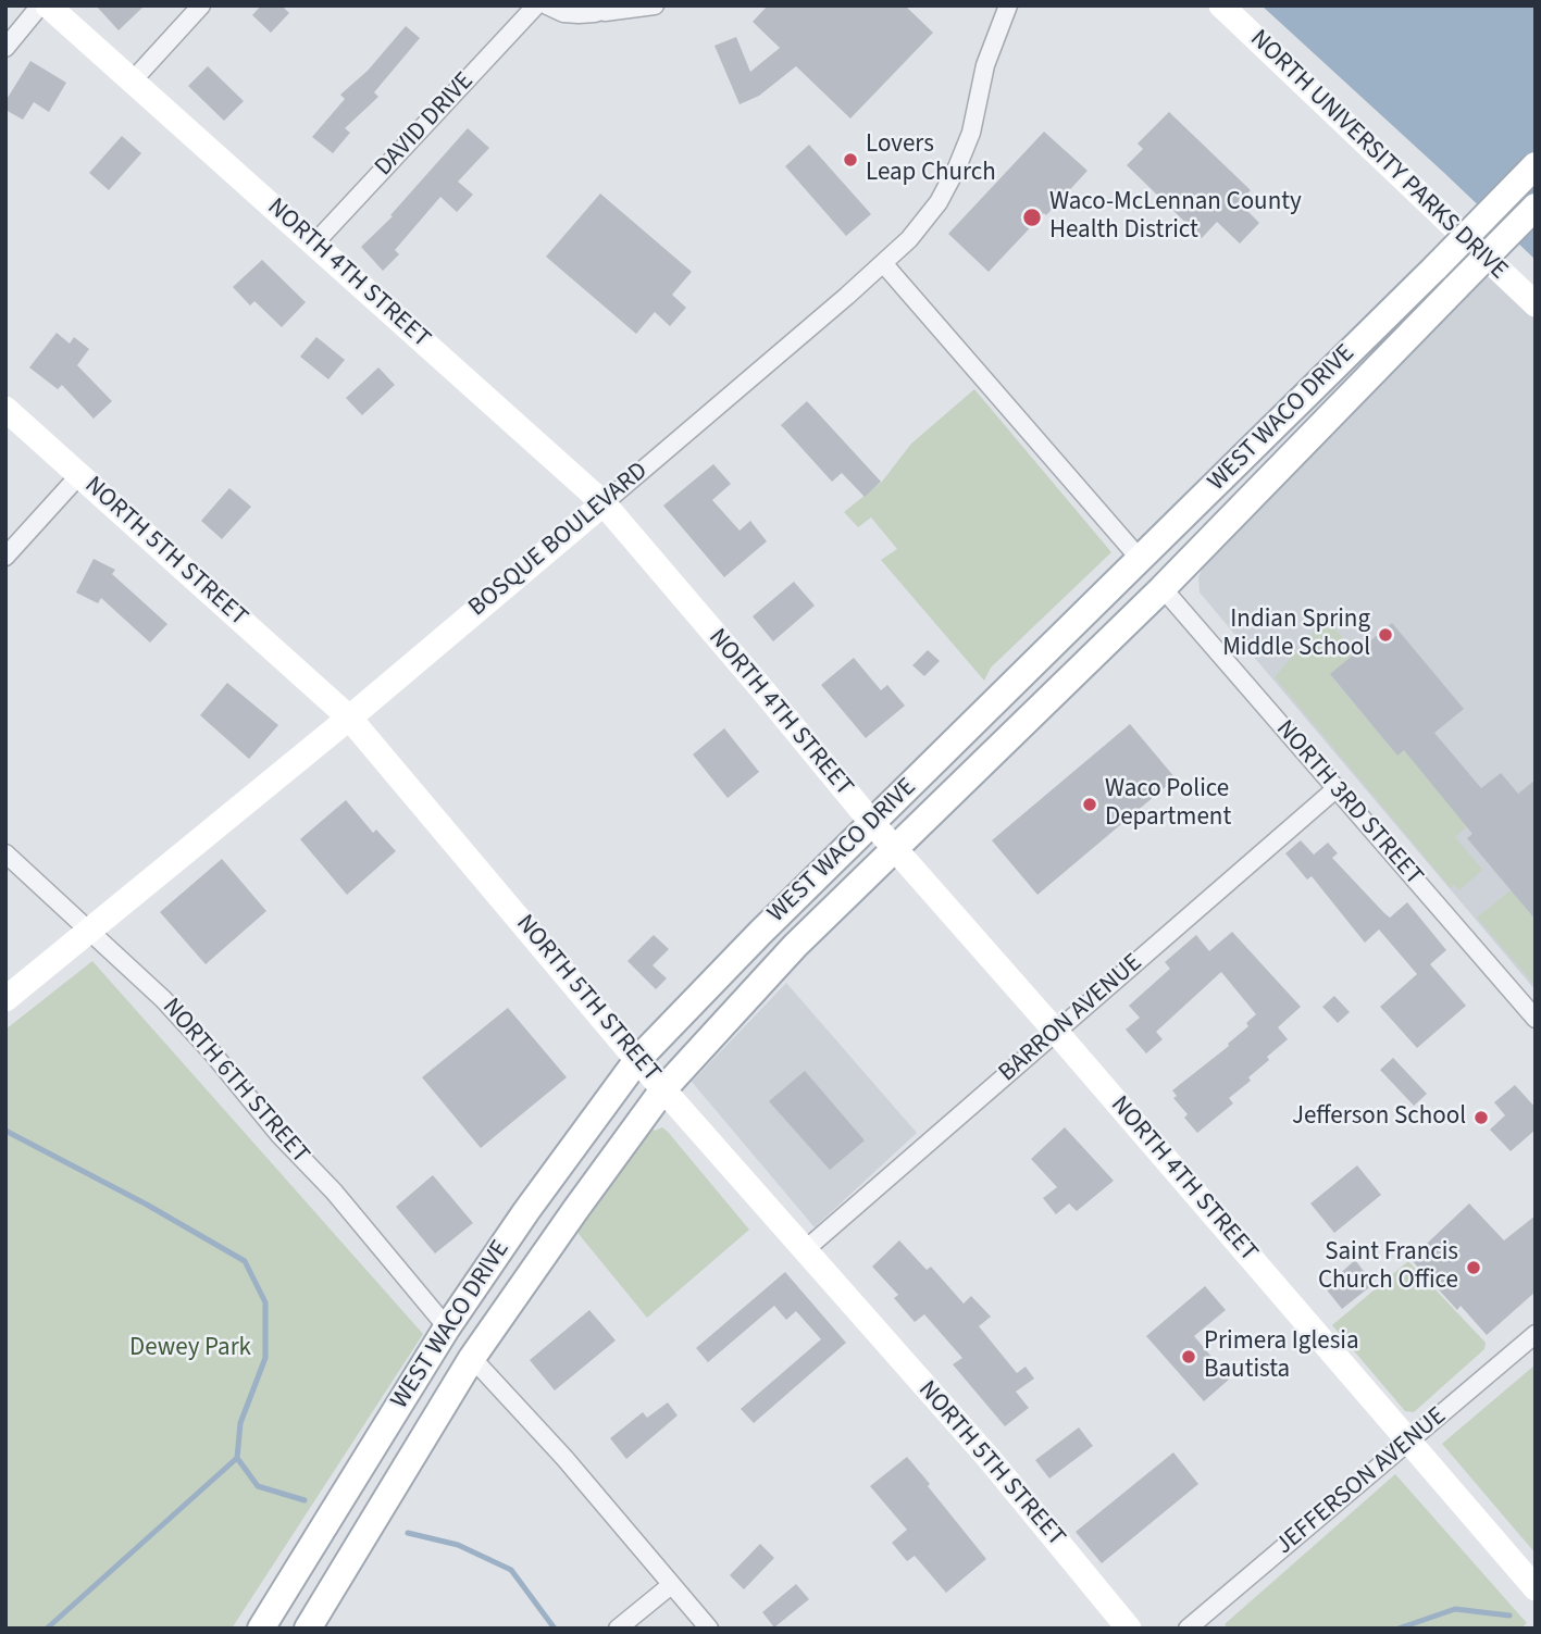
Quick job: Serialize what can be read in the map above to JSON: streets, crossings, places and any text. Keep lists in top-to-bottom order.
{
  "streets": {
    "main road": [
      "NORTH UNIVERSITY PARKS DRIVE",
      "NORTH 4TH STREET",
      "WEST WACO DRIVE",
      "BOSQUE BOULEVARD",
      "NORTH 5TH STREET"
    ],
    "street": [
      "DAVID DRIVE",
      "NORTH 3RD STREET",
      "BARRON AVENUE",
      "NORTH 6TH STREET",
      "JEFFERSON AVENUE"
    ]
  },
  "crossings": [
    ["DAVID DRIVE", "NORTH 4TH STREET"],
    ["NORTH 4TH STREET", "WEST WACO DRIVE"],
    ["NORTH 4TH STREET", "BOSQUE BOULEVARD"],
    ["NORTH 4TH STREET", "BARRON AVENUE"],
    ["NORTH 4TH STREET", "JEFFERSON AVENUE"],
    ["WEST WACO DRIVE", "NORTH 5TH STREET"],
    ["WEST WACO DRIVE", "NORTH 3RD STREET"],
    ["WEST WACO DRIVE", "NORTH 6TH STREET"],
    ["BOSQUE BOULEVARD", "NORTH 5TH STREET"],
    ["BOSQUE BOULEVARD", "NORTH 6TH STREET"],
    ["NORTH 5TH STREET", "BARRON AVENUE"],
    ["NORTH 3RD STREET", "BARRON AVENUE"]
  ],
  "parks": ["Dewey Park"],
  "places": [
    "Lovers Leap Church",
    "Waco-McLennan County Health District",
    "Indian Spring Middle School",
    "Waco Police Department",
    "Jefferson School",
    "Saint Francis Church Office",
    "Primera Iglesia Bautista"
  ]
}
